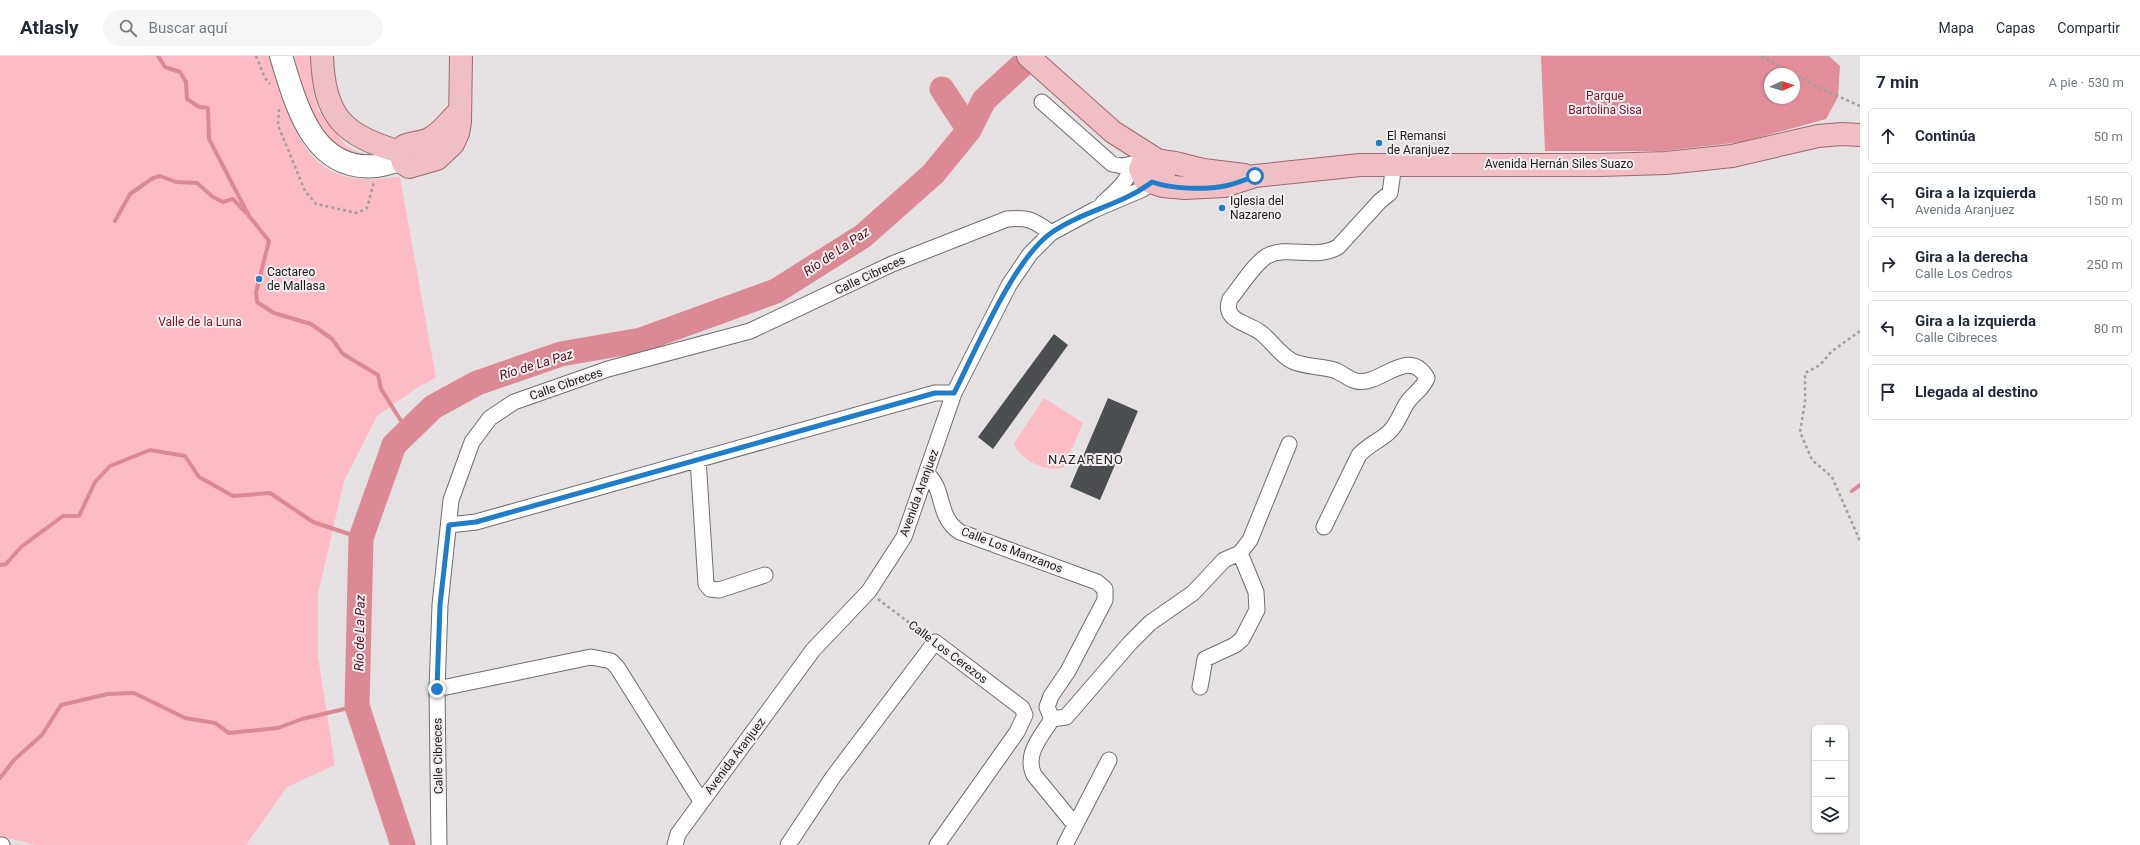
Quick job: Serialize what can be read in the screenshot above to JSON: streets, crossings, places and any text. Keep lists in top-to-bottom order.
{
  "streets": {
    "main road": ["Avenida Hernán Siles Suazo"],
    "street": [
      "Calle Cibreces",
      "Avenida Aranjuez",
      "Calle Los Manzanos",
      "Calle Los Cerezos"
    ]
  },
  "crossings": [
    ["Avenida Hernán Siles Suazo", "Avenida Aranjuez"],
    ["Calle Cibreces", "Avenida Aranjuez"],
    ["Avenida Aranjuez", "Calle Los Manzanos"],
    ["Avenida Aranjuez", "Calle Los Cerezos"]
  ],
  "districts": ["NAZARENO"],
  "water": ["Río de La Paz"],
  "parks": ["Parque Bartolina Sisa", "Valle de la Luna"],
  "places": ["El Remansi de Aranjuez", "Iglesia del Nazareno", "Cactareo de Mallasa"],
  "north": "right",
  "page": {
    "header": "Atlasly",
    "search": "Buscar aquí",
    "nav": ["Mapa", "Capas", "Compartir"],
    "heading": ["7 min", "A pie · 530 m"],
    "list": [
      ["Continúa", "50 m"],
      ["Gira a la izquierda", "Avenida Aranjuez", "150 m"],
      ["Gira a la derecha", "Calle Los Cedros", "250 m"],
      ["Gira a la izquierda", "Calle Cibreces", "80 m"],
      "Llegada al destino"
    ],
    "map_buttons": ["+", "−"]
  }
}
